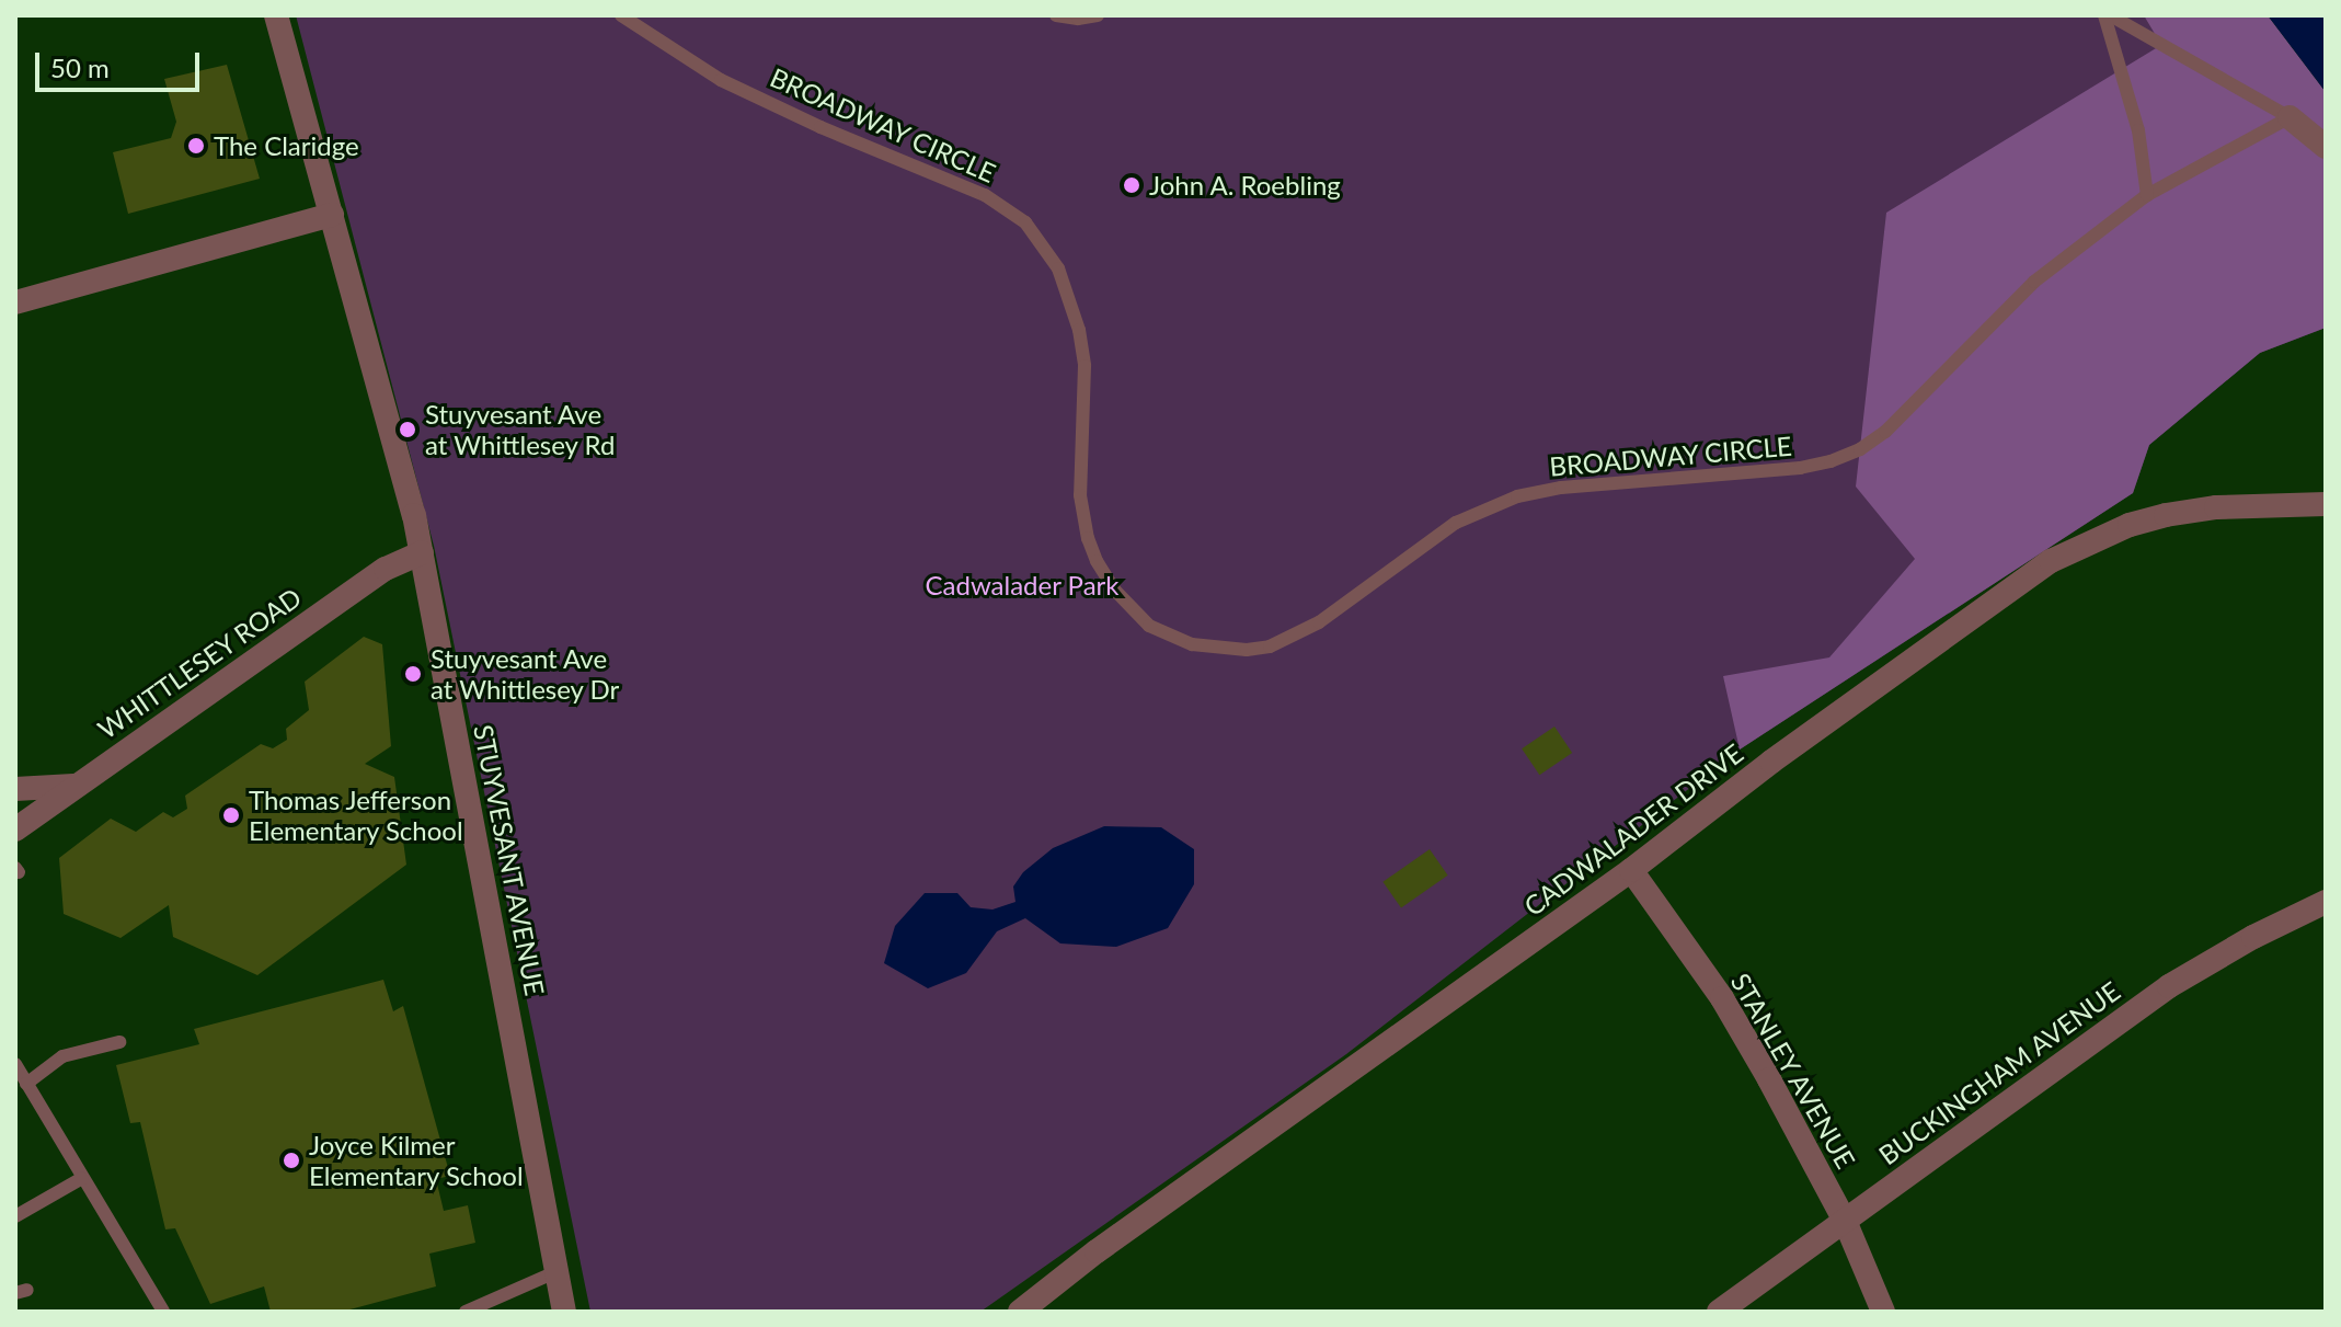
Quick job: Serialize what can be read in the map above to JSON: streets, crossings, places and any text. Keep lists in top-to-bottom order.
{
  "streets": {
    "street": [
      "WHITTLESEY ROAD",
      "CADWALADER DRIVE",
      "STUYVESANT AVENUE",
      "STANLEY AVENUE",
      "BUCKINGHAM AVENUE"
    ],
    "lane": ["BROADWAY CIRCLE"]
  },
  "crossings": [
    ["WHITTLESEY ROAD", "STUYVESANT AVENUE"],
    ["CADWALADER DRIVE", "STANLEY AVENUE"],
    ["STANLEY AVENUE", "BUCKINGHAM AVENUE"]
  ],
  "parks": ["Cadwalader Park"],
  "places": [
    "The Claridge",
    "John A. Roebling",
    "Stuyvesant Ave at Whittlesey Rd",
    "Stuyvesant Ave at Whittlesey Dr",
    "Thomas Jefferson Elementary School",
    "Joyce Kilmer Elementary School"
  ],
  "scale_bar": "50 m"
}
